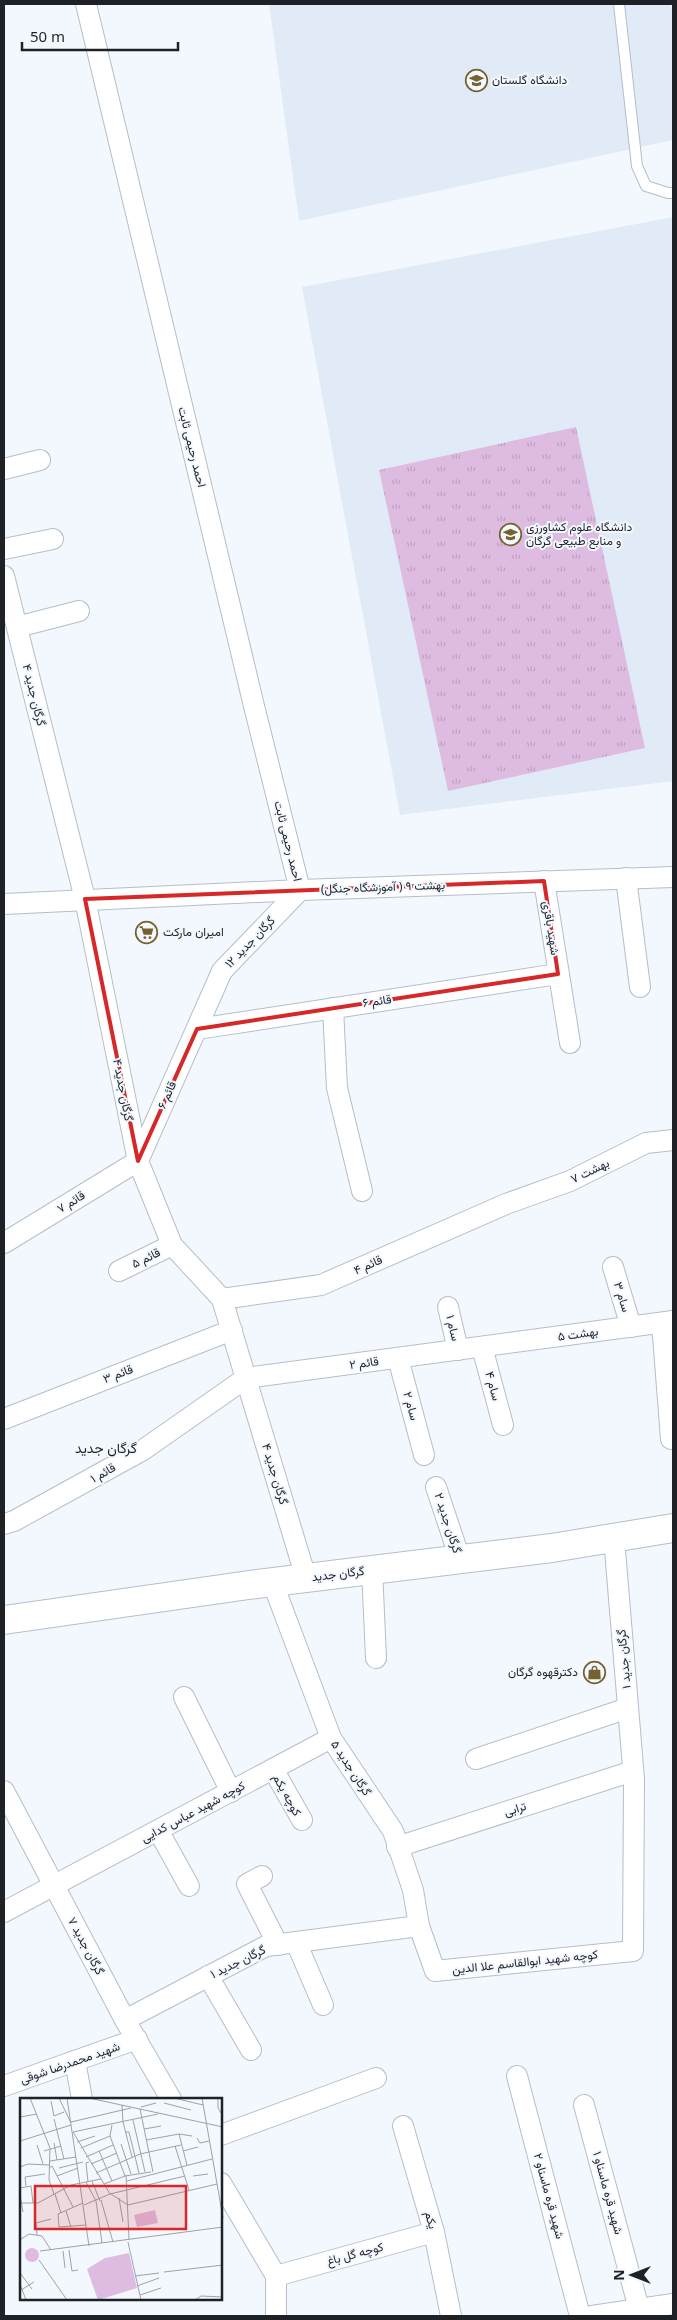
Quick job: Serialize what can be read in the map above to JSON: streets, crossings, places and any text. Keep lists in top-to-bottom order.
{
  "streets": {
    "main road": ["گرگان جدید"],
    "street": [
      "احمد رحیمی ثابت",
      "گرگان جدید ۴",
      "بهشت ۹ ( آموزشگاه جنگل)",
      "شهید باقری",
      "گرگان جدید ۱۲",
      "قائم ۶",
      "۶ قائم",
      "بهشت ۷",
      "۷ قائم",
      "۵ قائم",
      "قائم ۴",
      "۳ سام",
      "۱ سام",
      "بهشت ۵",
      "۲ قائم",
      "۳ قائم",
      "۴ سام",
      "۲ سام",
      "۱ قائم",
      "۲ گرگان جدید",
      "گرگان جدید ۱",
      "گرگان جدید ۵",
      "کوچه یکم",
      "ترابی",
      "کوچه شهید عباس کدایی",
      "گرگان جدید ۷",
      "کوچه شهید ابوالقاسم علا الدین",
      "شهید محمدرضا شوقی",
      "۱ شهید قره ماسناو",
      "۲ شهید قره ماسناو",
      "یکم",
      "کوچه گل باغ"
    ]
  },
  "crossings": [
    ["احمد رحیمی ثابت", "بهشت ۹ ( آموزشگاه جنگل)"],
    ["احمد رحیمی ثابت", "گرگان جدید ۱۲"],
    ["گرگان جدید ۴", "بهشت ۹ ( آموزشگاه جنگل)"],
    ["گرگان جدید ۴", "۶ قائم"],
    ["گرگان جدید ۴", "۷ قائم"],
    ["گرگان جدید ۴", "۵ قائم"],
    ["گرگان جدید ۴", "قائم ۴"],
    ["گرگان جدید ۴", "۲ قائم"],
    ["گرگان جدید ۴", "۳ قائم"],
    ["گرگان جدید ۴", "۱ قائم"],
    ["گرگان جدید ۴", "گرگان جدید"],
    ["بهشت ۹ ( آموزشگاه جنگل)", "شهید باقری"],
    ["بهشت ۹ ( آموزشگاه جنگل)", "گرگان جدید ۱۲"],
    ["شهید باقری", "قائم ۶"],
    ["گرگان جدید ۱۲", "قائم ۶"],
    ["گرگان جدید ۱۲", "۶ قائم"],
    ["قائم ۶", "۶ قائم"],
    ["۶ قائم", "۷ قائم"],
    ["بهشت ۷", "قائم ۴"],
    ["۳ سام", "بهشت ۵"],
    ["۱ سام", "۲ قائم"],
    ["بهشت ۵", "۲ قائم"],
    ["بهشت ۵", "۴ سام"],
    ["۲ قائم", "۴ سام"],
    ["۲ قائم", "۲ سام"],
    ["۲ قائم", "۱ قائم"],
    ["۲ گرگان جدید", "گرگان جدید"],
    ["گرگان جدید", "گرگان جدید ۱"],
    ["گرگان جدید", "گرگان جدید ۵"],
    ["گرگان جدید ۱", "گرگان جدید ۵"],
    ["گرگان جدید ۱", "ترابی"],
    ["گرگان جدید ۱", "گرگان جدید ۷"],
    ["گرگان جدید ۱", "کوچه شهید ابوالقاسم علا الدین"],
    ["گرگان جدید ۵", "ترابی"],
    ["گرگان جدید ۵", "کوچه شهید عباس کدایی"],
    ["گرگان جدید ۵", "کوچه شهید ابوالقاسم علا الدین"],
    ["کوچه یکم", "کوچه شهید عباس کدایی"],
    ["کوچه شهید عباس کدایی", "گرگان جدید ۷"],
    ["گرگان جدید ۷", "شهید محمدرضا شوقی"],
    ["یکم", "کوچه گل باغ"]
  ],
  "districts": ["گرگان جدید"],
  "places": {
    "school or university": ["دانشگاه گلستان", "دانشگاه علوم کشاورزی و منابع طبیعی گرگان"],
    "supermarket": ["امیران مارکت"],
    "shop": ["دکترقهوه گرگان"]
  },
  "scale_bar": "50 m",
  "north": "left"
}
